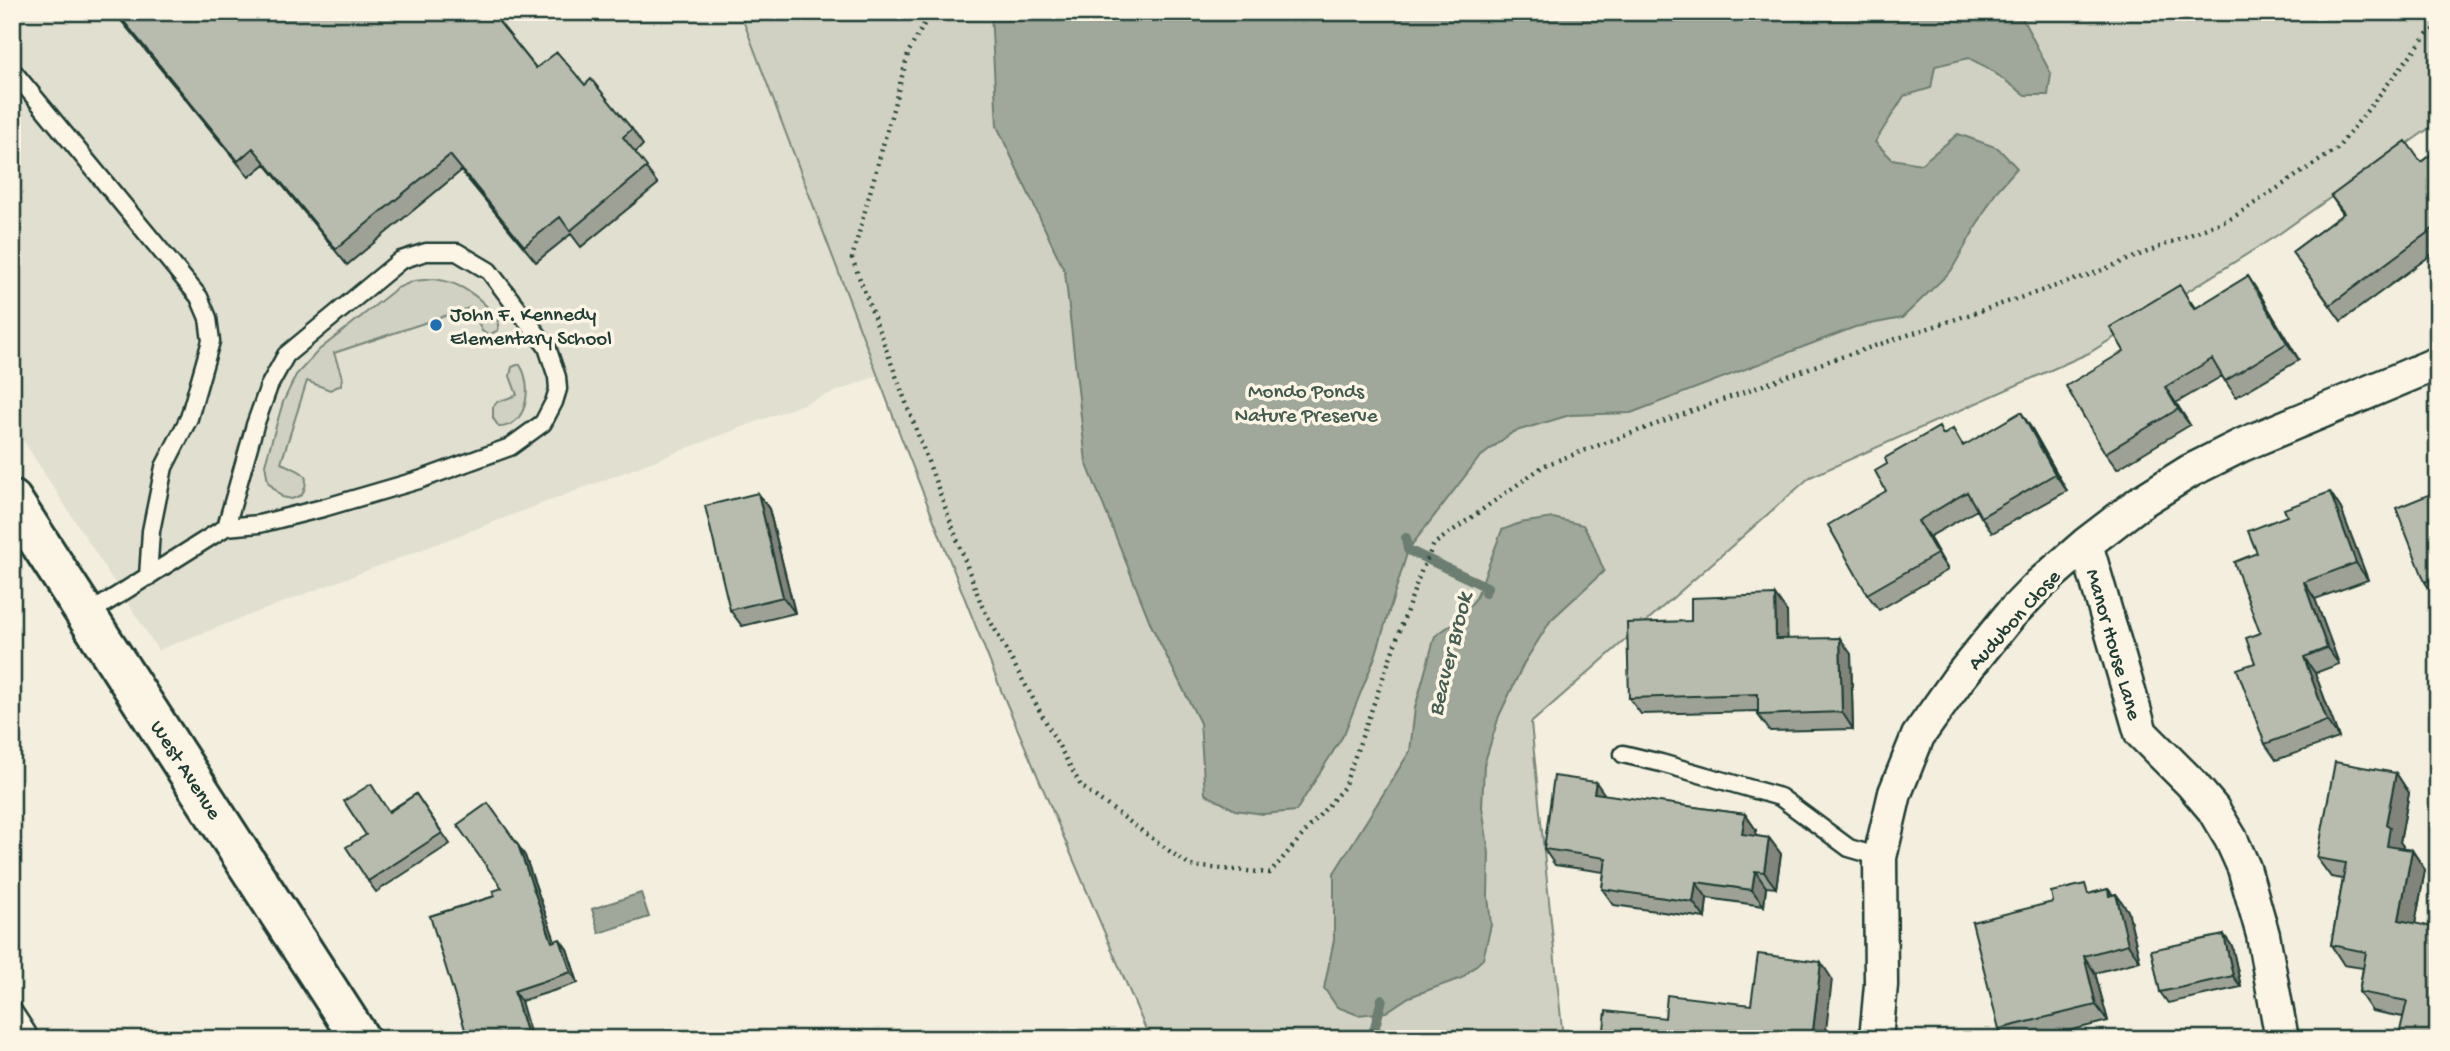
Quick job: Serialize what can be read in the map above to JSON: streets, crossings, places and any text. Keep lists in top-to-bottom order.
{
  "streets": {
    "street": ["Audubon Close", "Manor House Lane", "West Avenue"]
  },
  "crossings": [
    ["Audubon Close", "Manor House Lane"]
  ],
  "water": ["Beaver Brook"],
  "parks": ["Mondo Ponds Nature Preserve"],
  "places": ["John F. Kennedy Elementary School"]
}
